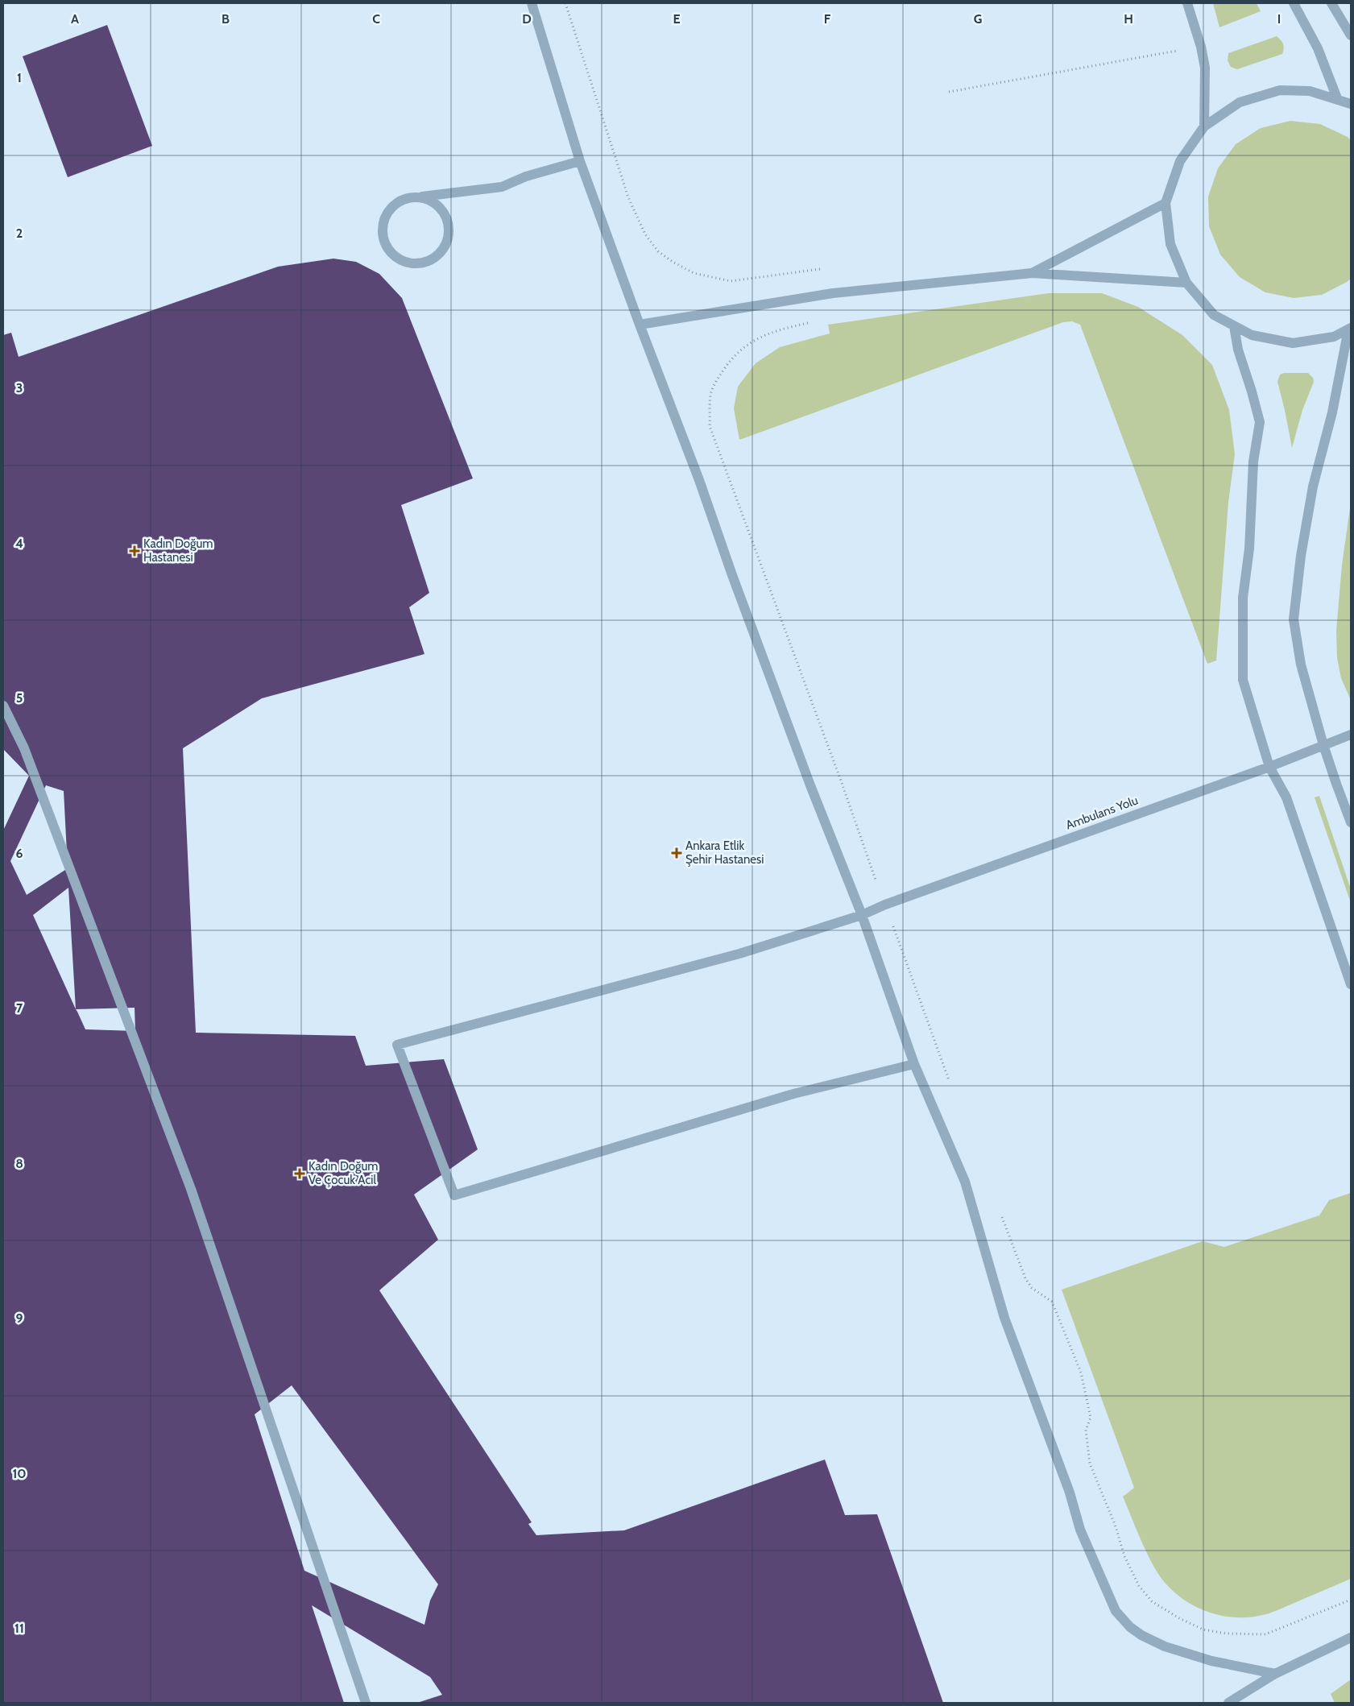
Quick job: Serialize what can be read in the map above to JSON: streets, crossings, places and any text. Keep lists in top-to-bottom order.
{
  "streets": {
    "lane": ["Ambulans Yolu"]
  },
  "places": {
    "health": ["Kadın Doğum Hastanesi", "Ankara Etlik Şehir Hastanesi", "Kadın Doğum Ve Çocuk Acil"]
  },
  "grid": {
    "columns": [
      "A",
      "B",
      "C",
      "D",
      "E",
      "F",
      "G",
      "H",
      "I"
    ],
    "rows": [
      "1",
      "2",
      "3",
      "4",
      "5",
      "6",
      "7",
      "8",
      "9",
      "10",
      "11"
    ]
  }
}
